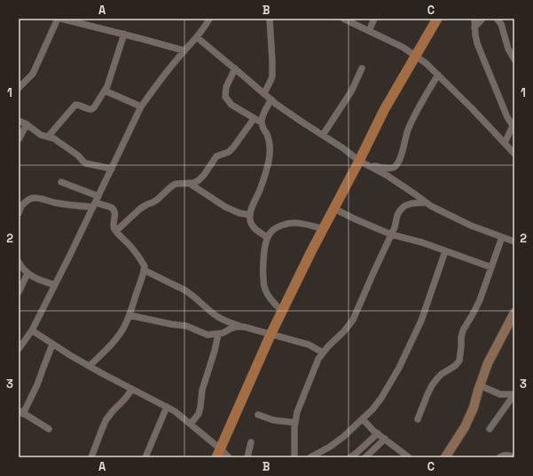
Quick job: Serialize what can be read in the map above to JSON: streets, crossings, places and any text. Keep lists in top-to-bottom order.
{
  "grid": {
    "columns": ["A", "B", "C"],
    "rows": ["1", "2", "3"]
  }
}
